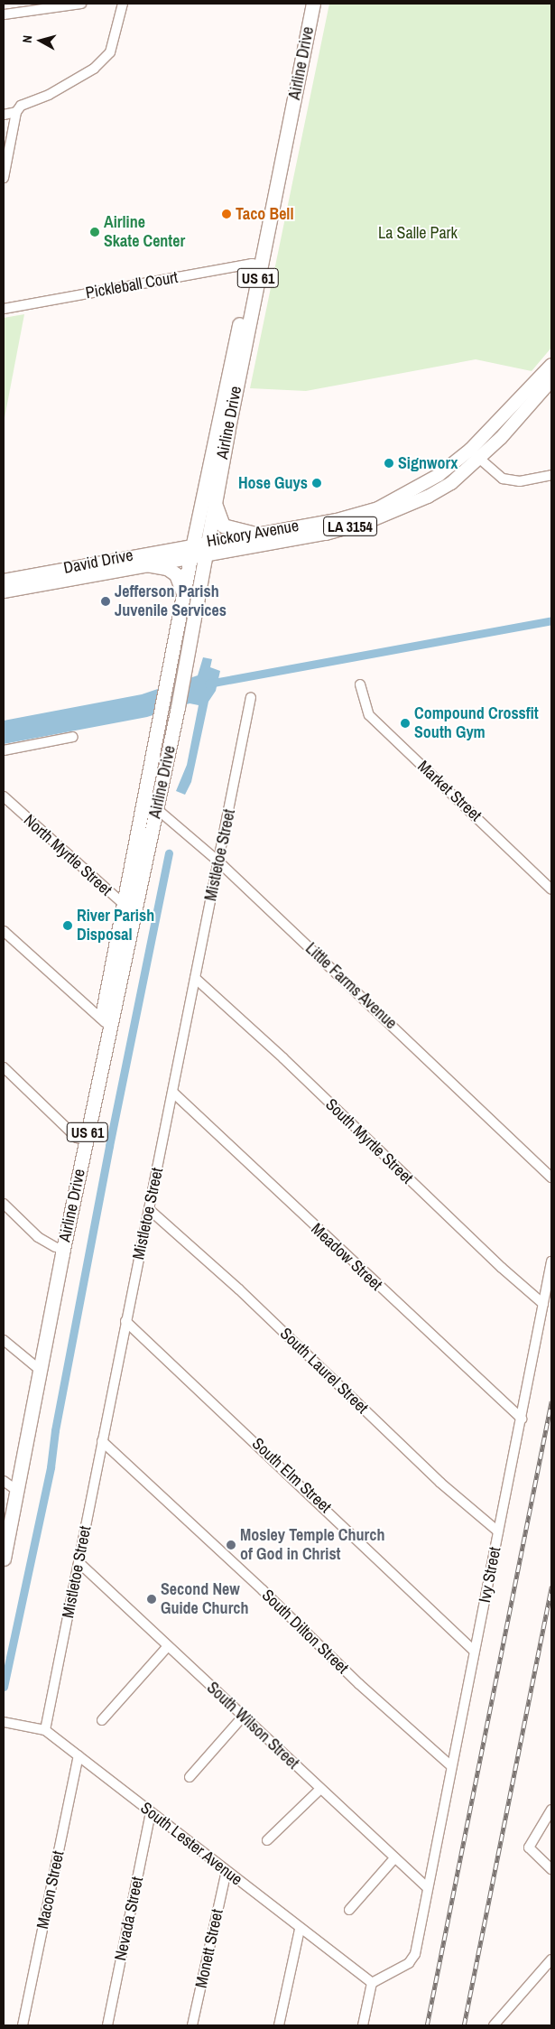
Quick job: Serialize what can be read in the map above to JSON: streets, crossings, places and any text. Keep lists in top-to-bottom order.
{
  "streets": {
    "highway": ["Airline Drive", "US 61"],
    "main road": ["LA 3154", "Hickory Avenue", "David Drive"],
    "street": [
      "Pickleball Court",
      "Market Street",
      "North Myrtle Street",
      "Mistletoe Street",
      "Little Farms Avenue",
      "South Myrtle Street",
      "Meadow Street",
      "South Laurel Street",
      "South Elm Street",
      "Ivy Street",
      "South Dilton Street",
      "South Wilson Street",
      "South Lester Avenue",
      "Macon Street",
      "Nevada Street",
      "Monett Street"
    ]
  },
  "crossings": [
    ["Airline Drive", "Pickleball Court"],
    ["Airline Drive", "Hickory Avenue"],
    ["Airline Drive", "David Drive"],
    ["Airline Drive", "North Myrtle Street"],
    ["Airline Drive", "Little Farms Avenue"],
    ["LA 3154", "Hickory Avenue"],
    ["Hickory Avenue", "David Drive"],
    ["Mistletoe Street", "Little Farms Avenue"],
    ["Mistletoe Street", "South Myrtle Street"],
    ["Mistletoe Street", "Meadow Street"],
    ["Mistletoe Street", "South Laurel Street"],
    ["Mistletoe Street", "South Elm Street"],
    ["Mistletoe Street", "South Dilton Street"],
    ["Mistletoe Street", "South Wilson Street"],
    ["Mistletoe Street", "South Lester Avenue"],
    ["South Myrtle Street", "Ivy Street"],
    ["Meadow Street", "Ivy Street"],
    ["South Laurel Street", "Ivy Street"],
    ["South Elm Street", "Ivy Street"],
    ["Ivy Street", "South Dilton Street"],
    ["Ivy Street", "South Wilson Street"],
    ["Ivy Street", "South Lester Avenue"],
    ["South Lester Avenue", "Macon Street"],
    ["South Lester Avenue", "Nevada Street"],
    ["South Lester Avenue", "Monett Street"]
  ],
  "parks": ["La Salle Park"],
  "places": [
    "Taco Bell",
    "Airline Skate Center",
    "Signworx",
    "Hose Guys",
    "Jefferson Parish Juvenile Services",
    "Compound Crossfit South Gym",
    "River Parish Disposal",
    "Mosley Temple Church of God in Christ",
    "Second New Guide Church"
  ],
  "north": "left"
}
